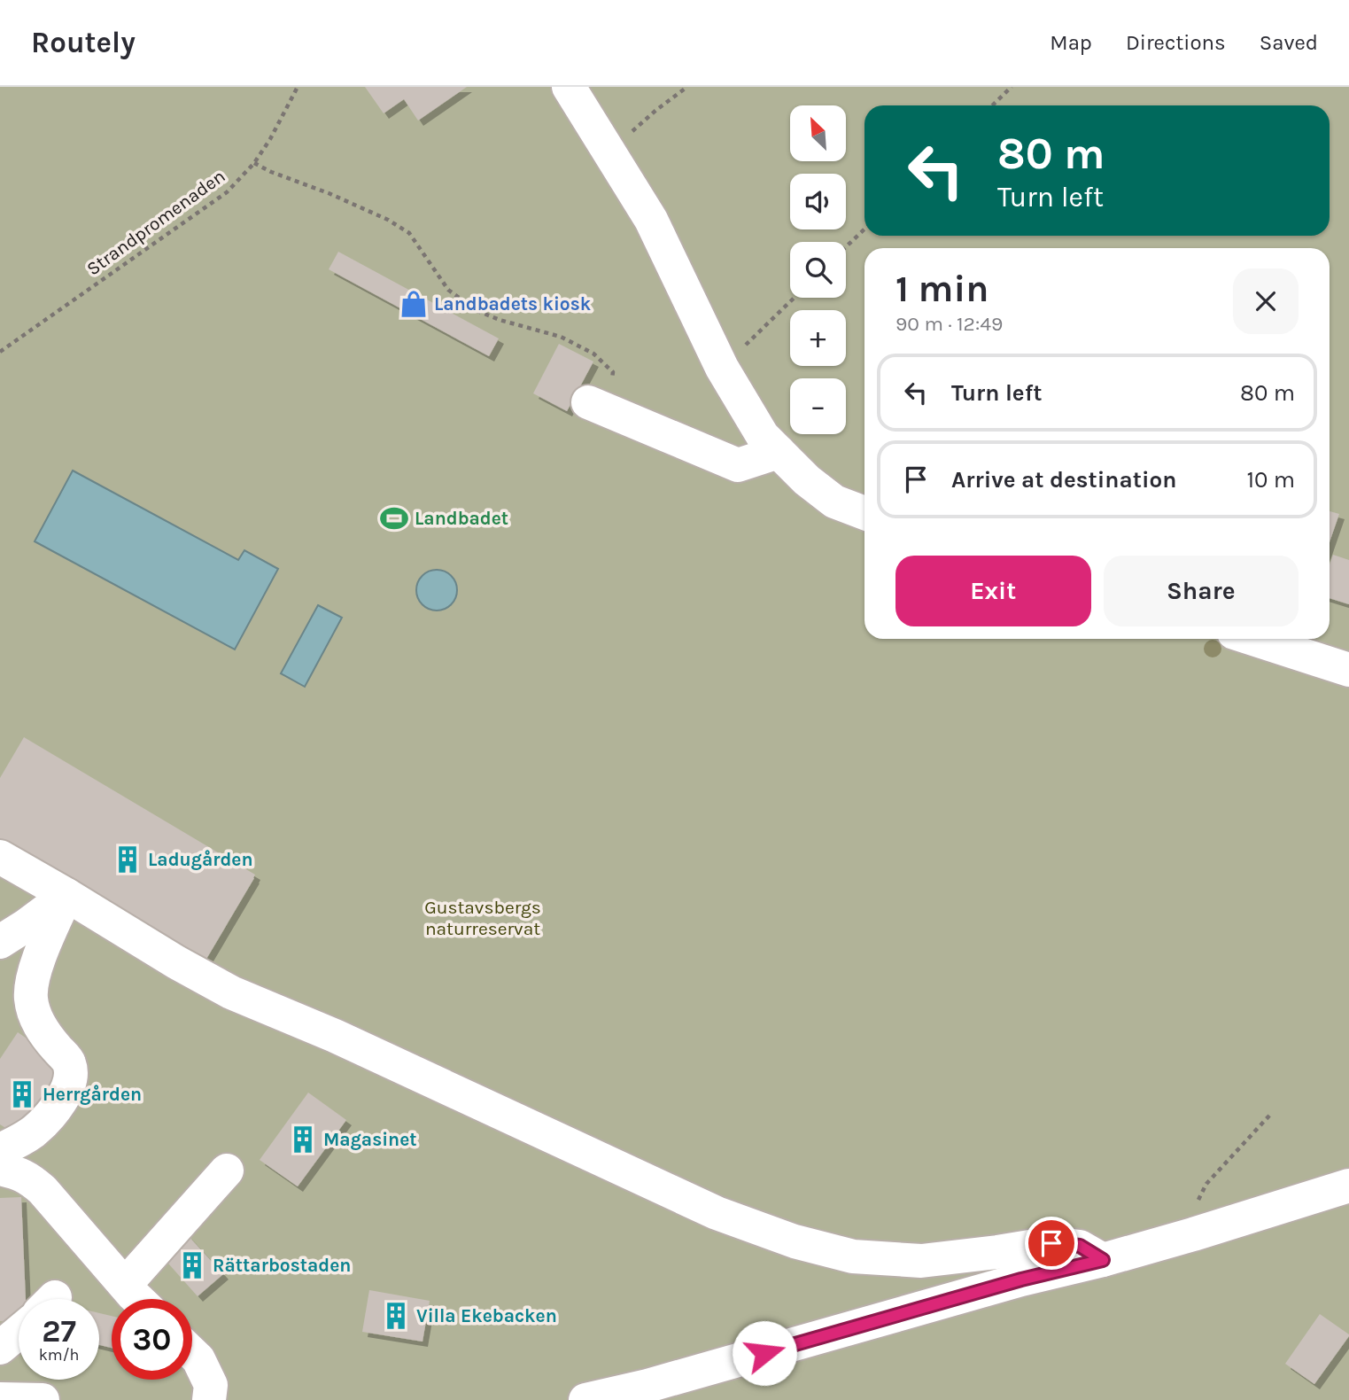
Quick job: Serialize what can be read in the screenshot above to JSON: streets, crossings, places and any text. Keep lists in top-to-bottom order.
{
  "streets": {
    "path": ["Strandpromenaden"]
  },
  "parks": ["Gustavsbergs naturreservat"],
  "places": {
    "shop": ["Landbadets kiosk"],
    "sports": ["Landbadet"],
    "building": [
      "Ladugården",
      "Herrgården",
      "Magasinet",
      "Rättarbostaden",
      "Villa Ekebacken"
    ]
  },
  "north": "top left",
  "page": {
    "header": "Routely",
    "nav": ["Map", "Directions", "Saved"],
    "map_buttons": ["+", "−"],
    "turn": ["80 m", "Turn left"],
    "heading": ["1 min", "90 m · 12:49"],
    "list": [
      {
        "name": "Turn left",
        "value": "80 m"
      },
      {
        "name": "Arrive at destination",
        "value": "10 m"
      }
    ],
    "buttons": ["Exit", "Share"],
    "speed": "27 km/h",
    "limit": "30"
  }
}
